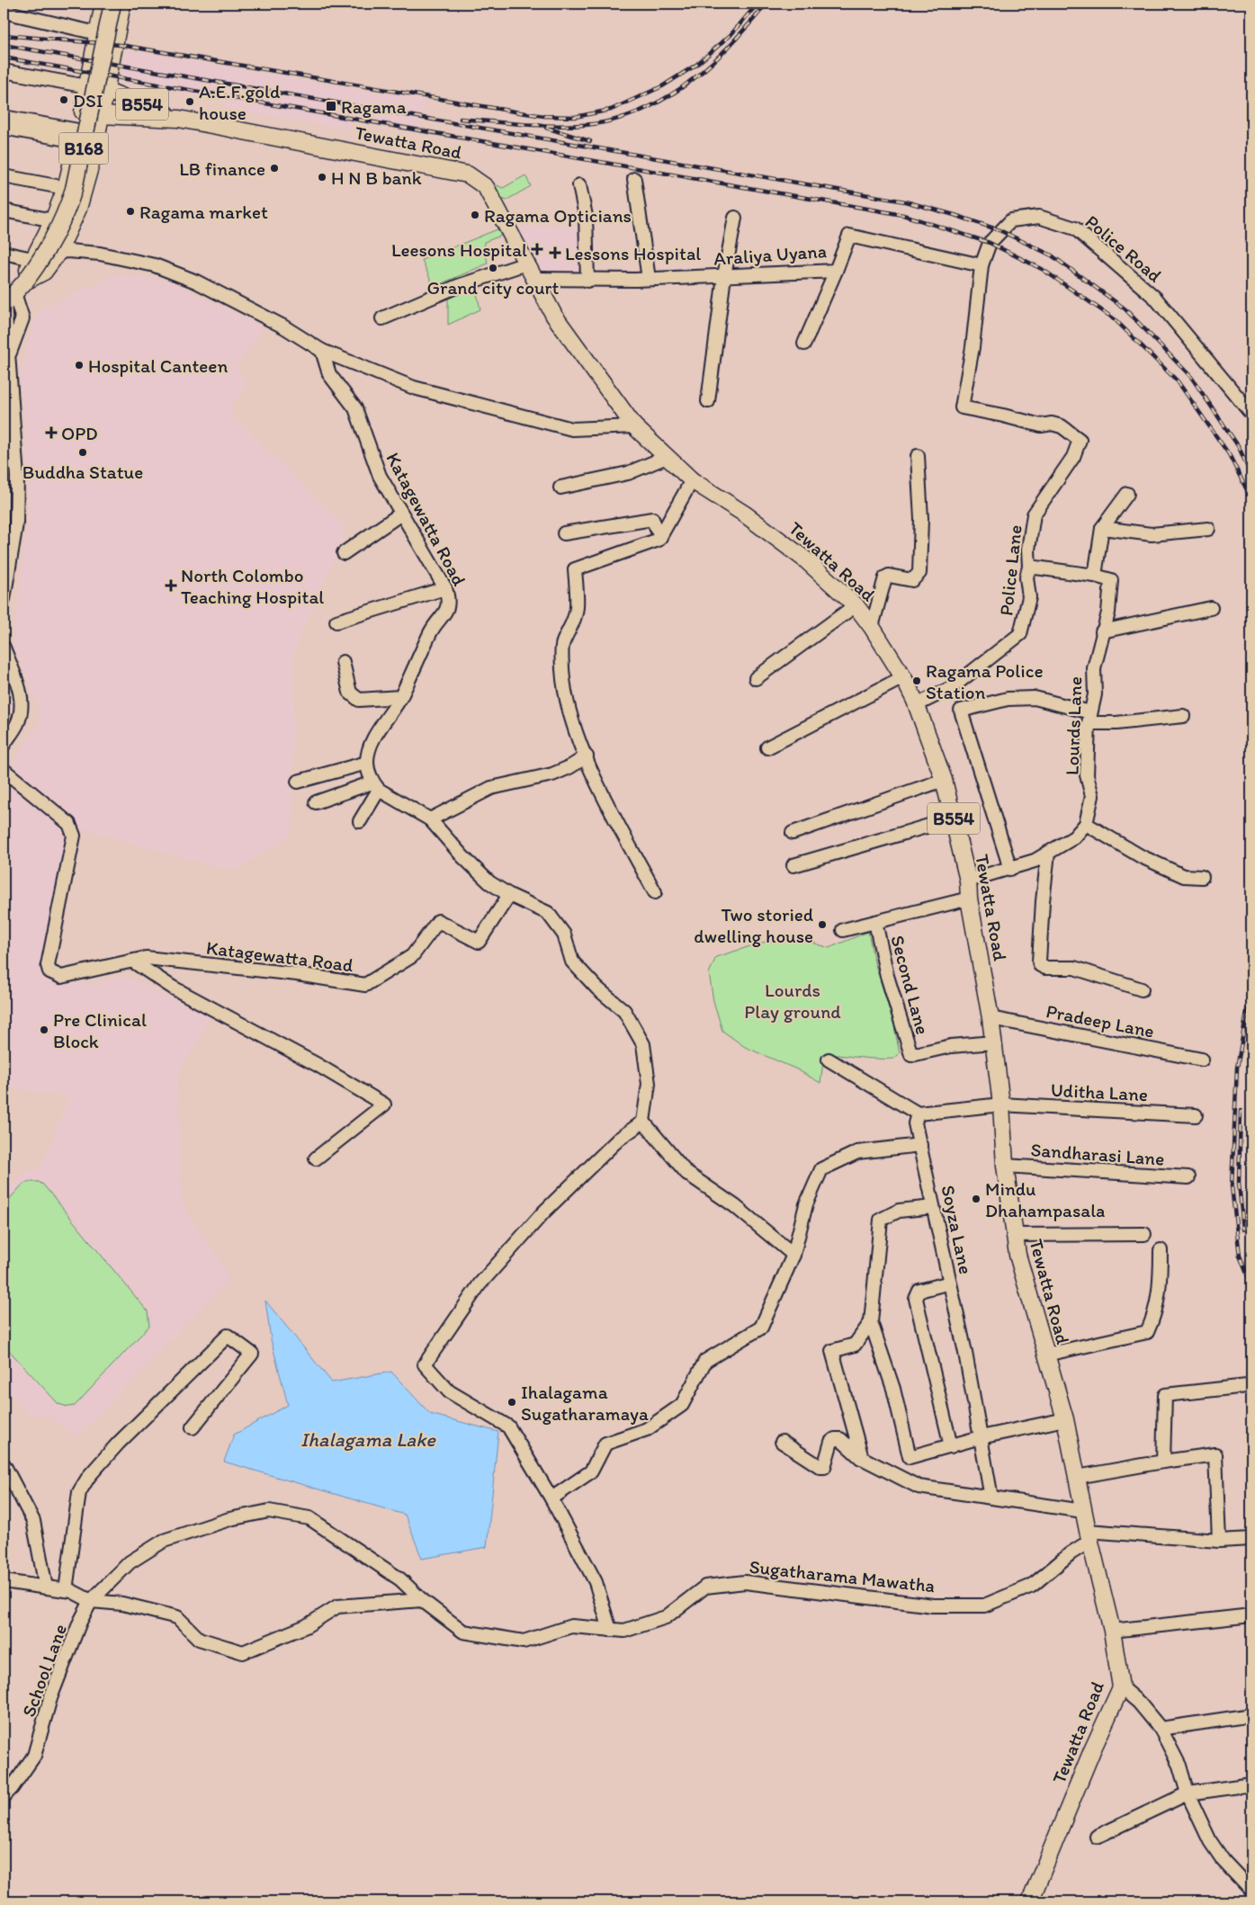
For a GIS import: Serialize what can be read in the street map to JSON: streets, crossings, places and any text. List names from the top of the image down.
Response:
{
  "streets": {
    "main road": ["B554", "Tewatta Road", "B168"],
    "street": [
      "Police Road",
      "Araliya Uyana",
      "Katagewatta Road",
      "Police Lane",
      "Lourds Lane",
      "Second Lane",
      "Pradeep Lane",
      "Uditha Lane",
      "Sandharasi Lane",
      "Soyza Lane",
      "Sugatharama Mawatha",
      "School Lane"
    ]
  },
  "crossings": [
    ["Tewatta Road", "B168"],
    ["Tewatta Road", "Araliya Uyana"],
    ["Tewatta Road", "Police Lane"],
    ["Tewatta Road", "Second Lane"],
    ["Tewatta Road", "Pradeep Lane"],
    ["Tewatta Road", "Uditha Lane"],
    ["Tewatta Road", "Sandharasi Lane"],
    ["Tewatta Road", "Sugatharama Mawatha"],
    ["Police Road", "Araliya Uyana"],
    ["Police Road", "Police Lane"],
    ["Police Lane", "Lourds Lane"],
    ["Sugatharama Mawatha", "School Lane"]
  ],
  "water": ["Ihalagama Lake"],
  "parks": ["Lourds Play ground"],
  "places": {
    "other": [
      "DSI",
      "A.E.F.gold house",
      "LB finance",
      "H N B bank",
      "Ragama market",
      "Ragama Opticians",
      "Grand city court",
      "Hospital Canteen",
      "Buddha Statue",
      "Ragama Police Station",
      "Two storied dwelling house",
      "Pre Clinical Block",
      "Mindu Dhahampasala",
      "Ihalagama Sugatharamaya"
    ],
    "transit": ["Ragama"],
    "health": [
      "Leesons Hospital",
      "Lessons Hospital",
      "OPD",
      "North Colombo Teaching Hospital"
    ]
  }
}
